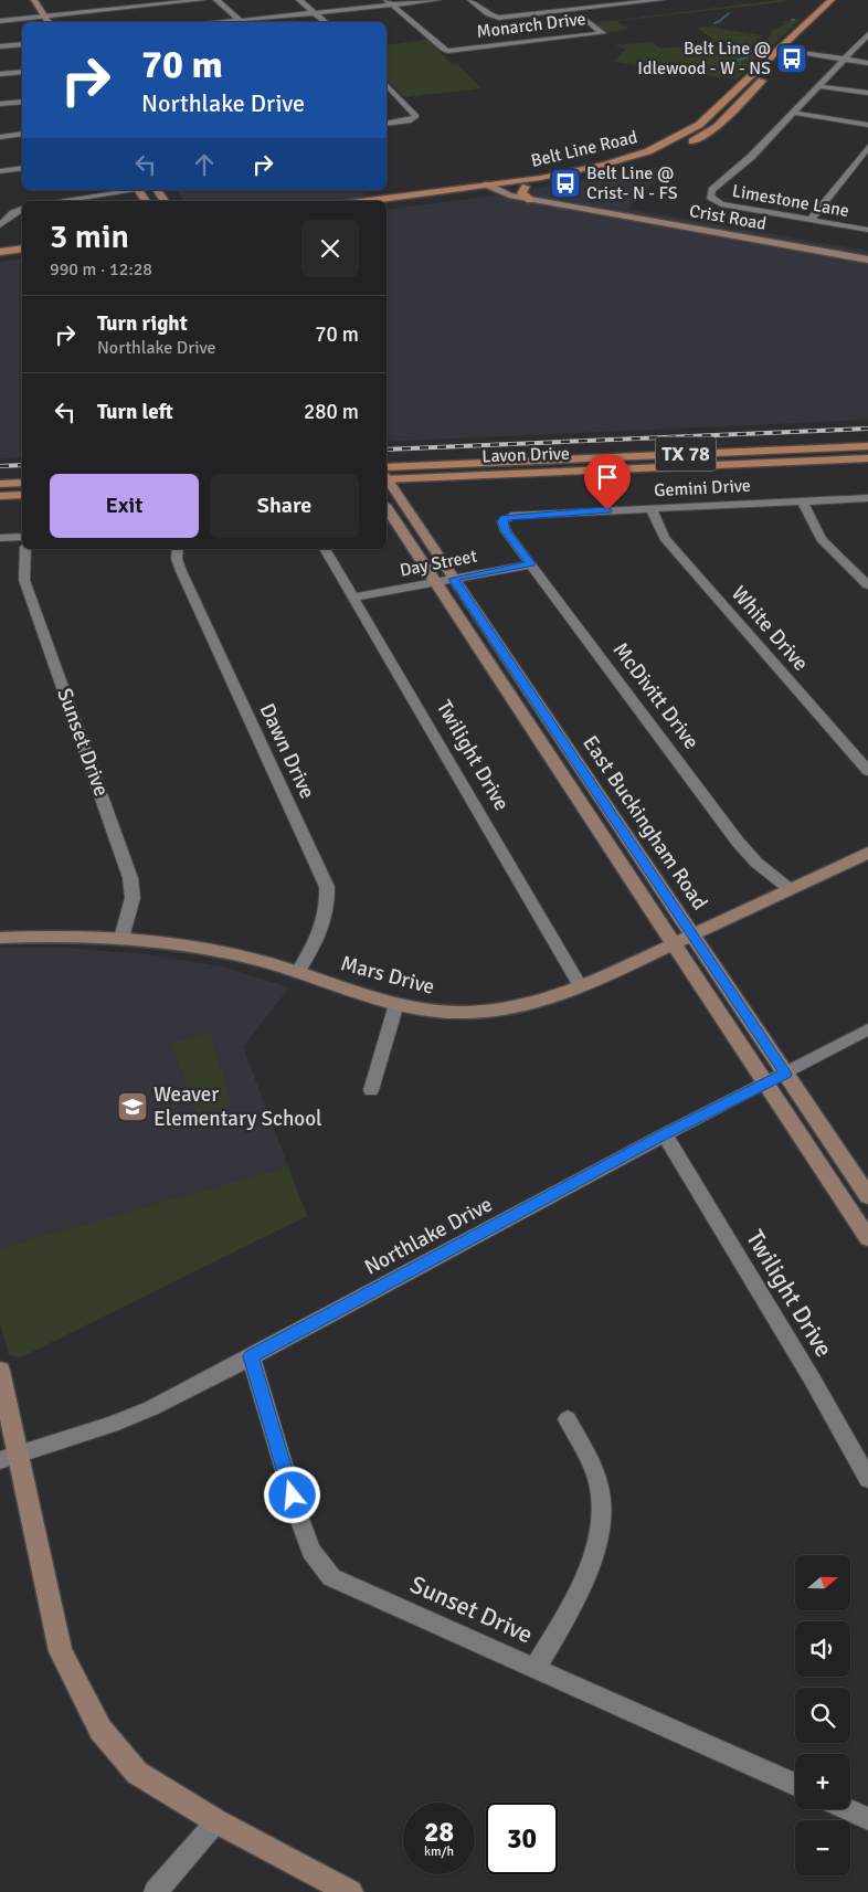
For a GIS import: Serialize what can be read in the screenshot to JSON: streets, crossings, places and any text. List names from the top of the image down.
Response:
{
  "streets": {
    "main road": [
      "Belt Line Road",
      "Crist Road",
      "TX 78",
      "Lavon Drive",
      "East Buckingham Road",
      "Mars Drive"
    ],
    "street": [
      "Monarch Drive",
      "Limestone Lane",
      "Gemini Drive",
      "Day Street",
      "White Drive",
      "McDivitt Drive",
      "Sunset Drive",
      "Dawn Drive",
      "Twilight Drive",
      "Northlake Drive"
    ]
  },
  "crossings": [
    ["Belt Line Road", "Crist Road"],
    ["Gemini Drive", "White Drive"],
    ["Gemini Drive", "McDivitt Drive"],
    ["Day Street", "McDivitt Drive"],
    ["Day Street", "Twilight Drive"],
    ["Day Street", "East Buckingham Road"],
    ["McDivitt Drive", "Mars Drive"],
    ["Sunset Drive", "Mars Drive"],
    ["Sunset Drive", "Northlake Drive"],
    ["Dawn Drive", "Mars Drive"],
    ["Twilight Drive", "Mars Drive"],
    ["Twilight Drive", "Northlake Drive"],
    ["East Buckingham Road", "Mars Drive"],
    ["East Buckingham Road", "Northlake Drive"]
  ],
  "places": {
    "bus stop": ["Belt Line @ Idlewood - W - NS", "Belt Line @ Crist- N - FS"],
    "school or university": ["Weaver Elementary School"]
  },
  "north": "right",
  "page": {
    "turn": ["70 m", "Northlake Drive"],
    "heading": ["3 min", "990 m · 12:28"],
    "list": [
      {
        "name": "Turn right",
        "note": "Northlake Drive",
        "value": "70 m"
      },
      {
        "name": "Turn left",
        "value": "280 m"
      }
    ],
    "buttons": ["Exit", "Share"],
    "map_buttons": ["+", "−"],
    "speed": "28 km/h",
    "limit": "30"
  }
}
